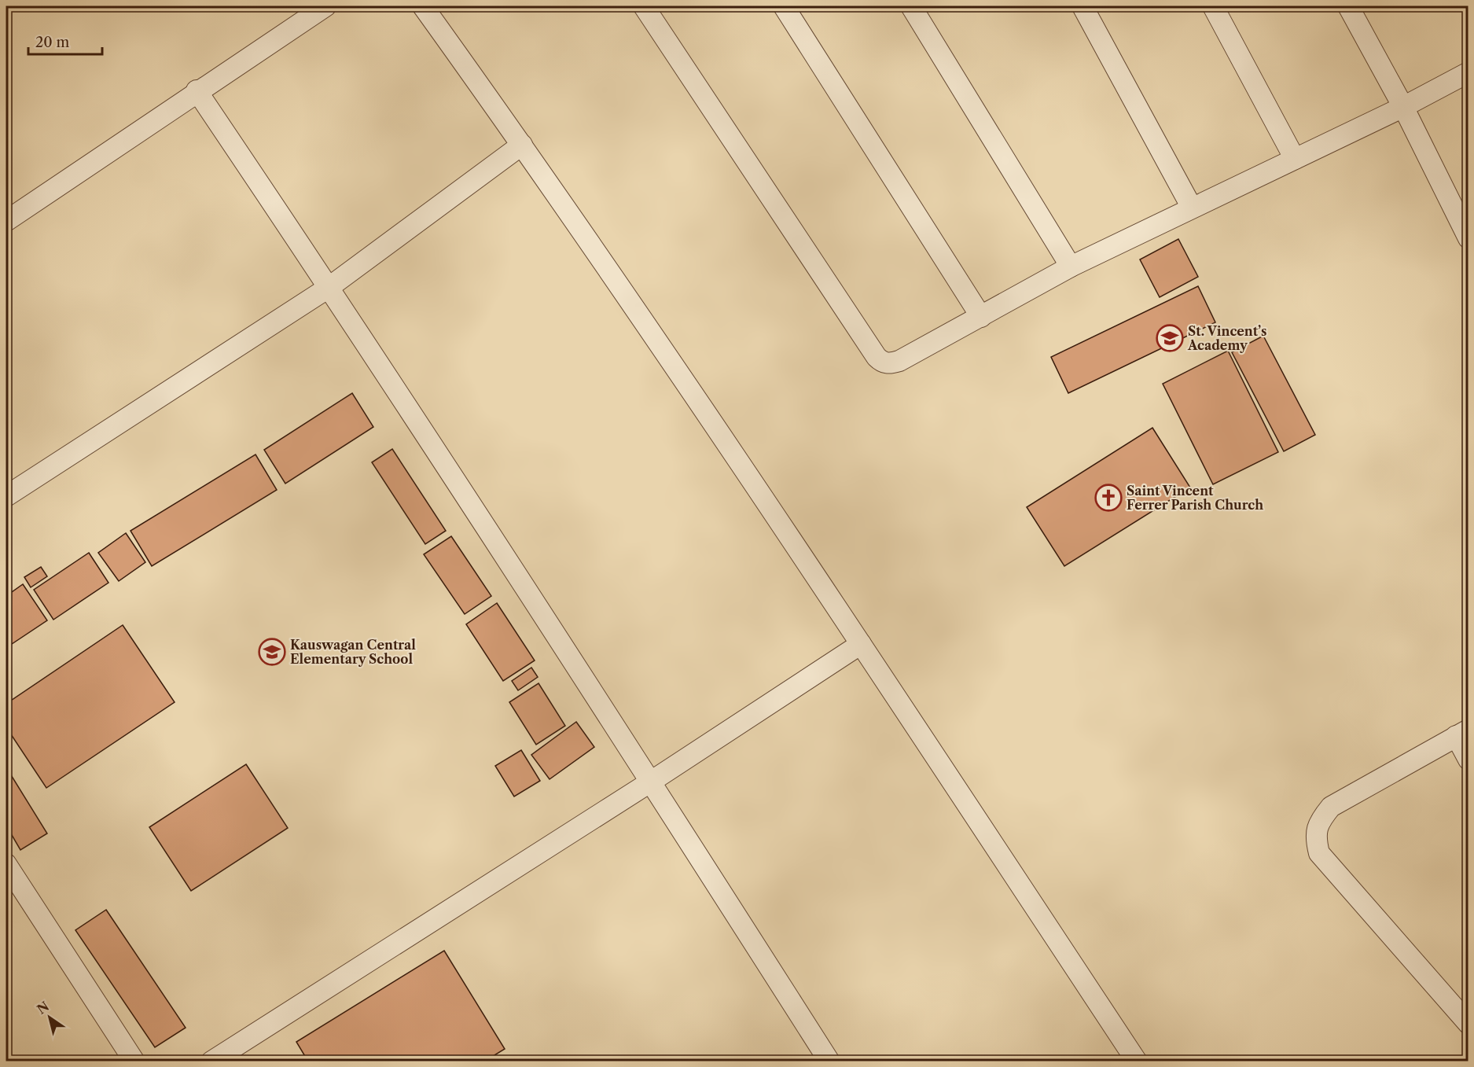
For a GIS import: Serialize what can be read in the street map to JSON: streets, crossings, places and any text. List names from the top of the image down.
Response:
{
  "places": {
    "school or university": ["St. Vincent’s Academy", "Kauswagan Central Elementary School"],
    "church": ["Saint Vincent Ferrer Parish Church"]
  },
  "scale_bar": "20 m",
  "north": "top left"
}
